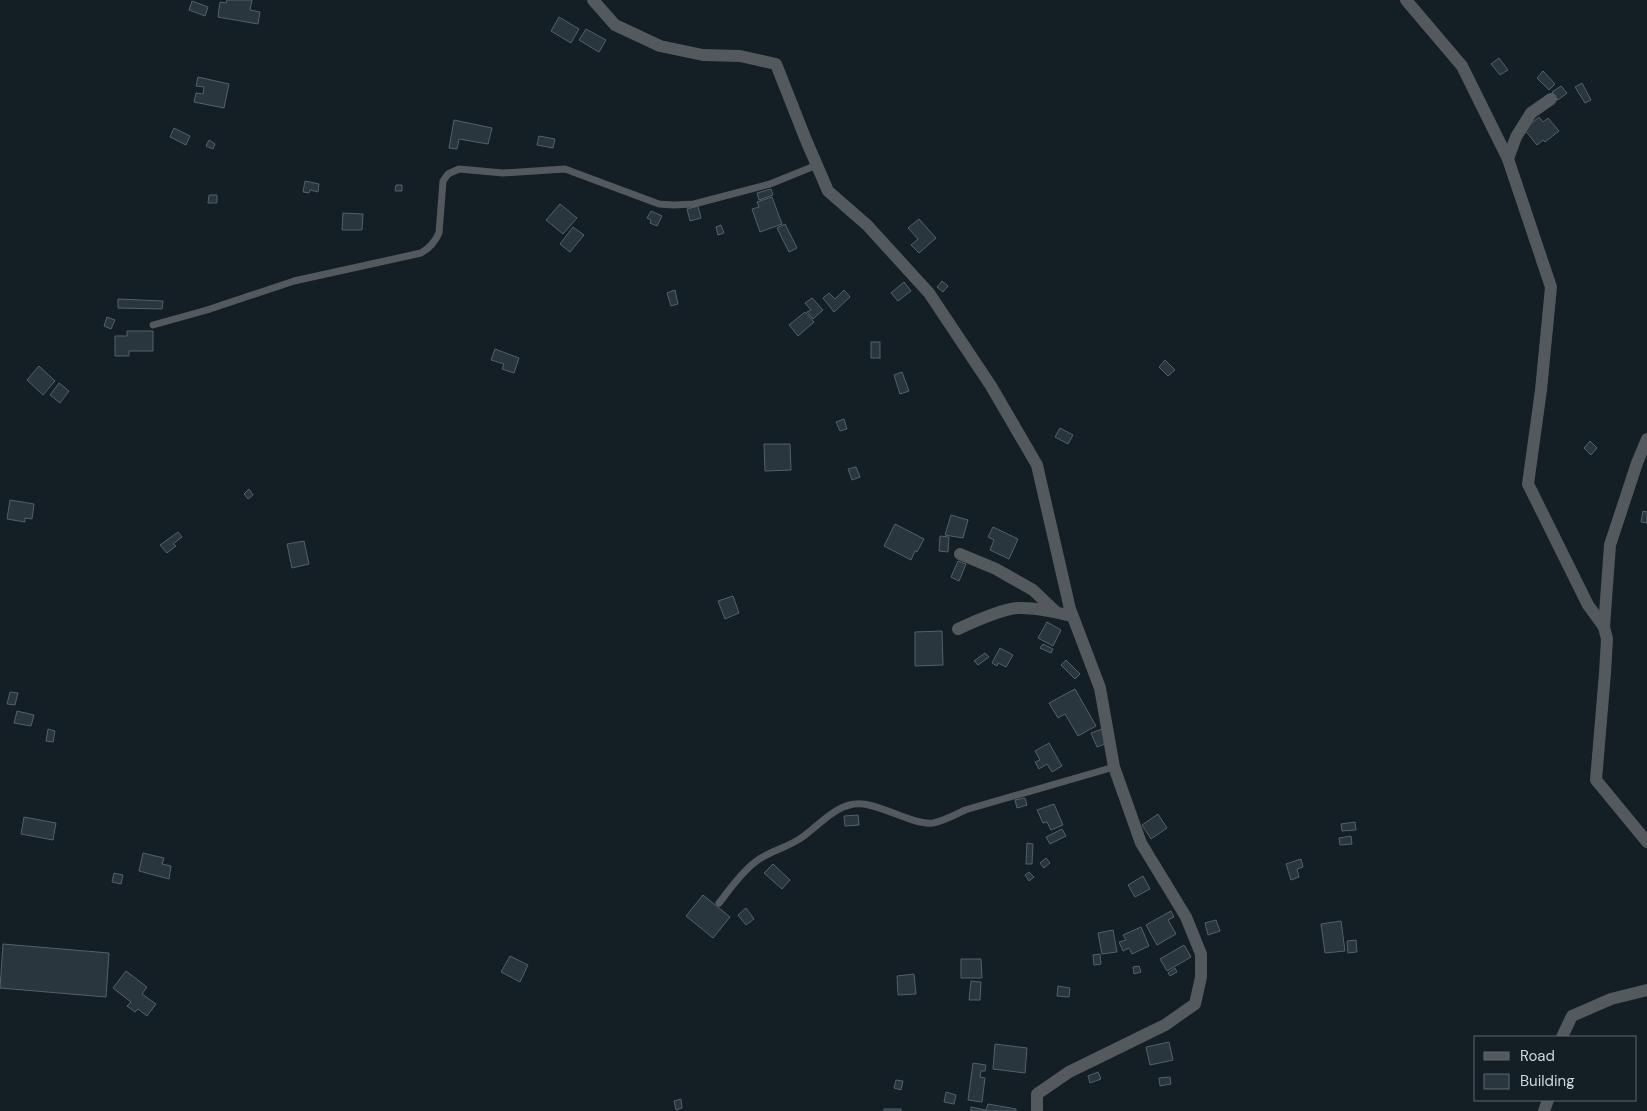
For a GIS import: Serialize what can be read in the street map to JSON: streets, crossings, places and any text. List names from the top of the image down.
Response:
{
  "legend": ["Road", "Building"]
}
